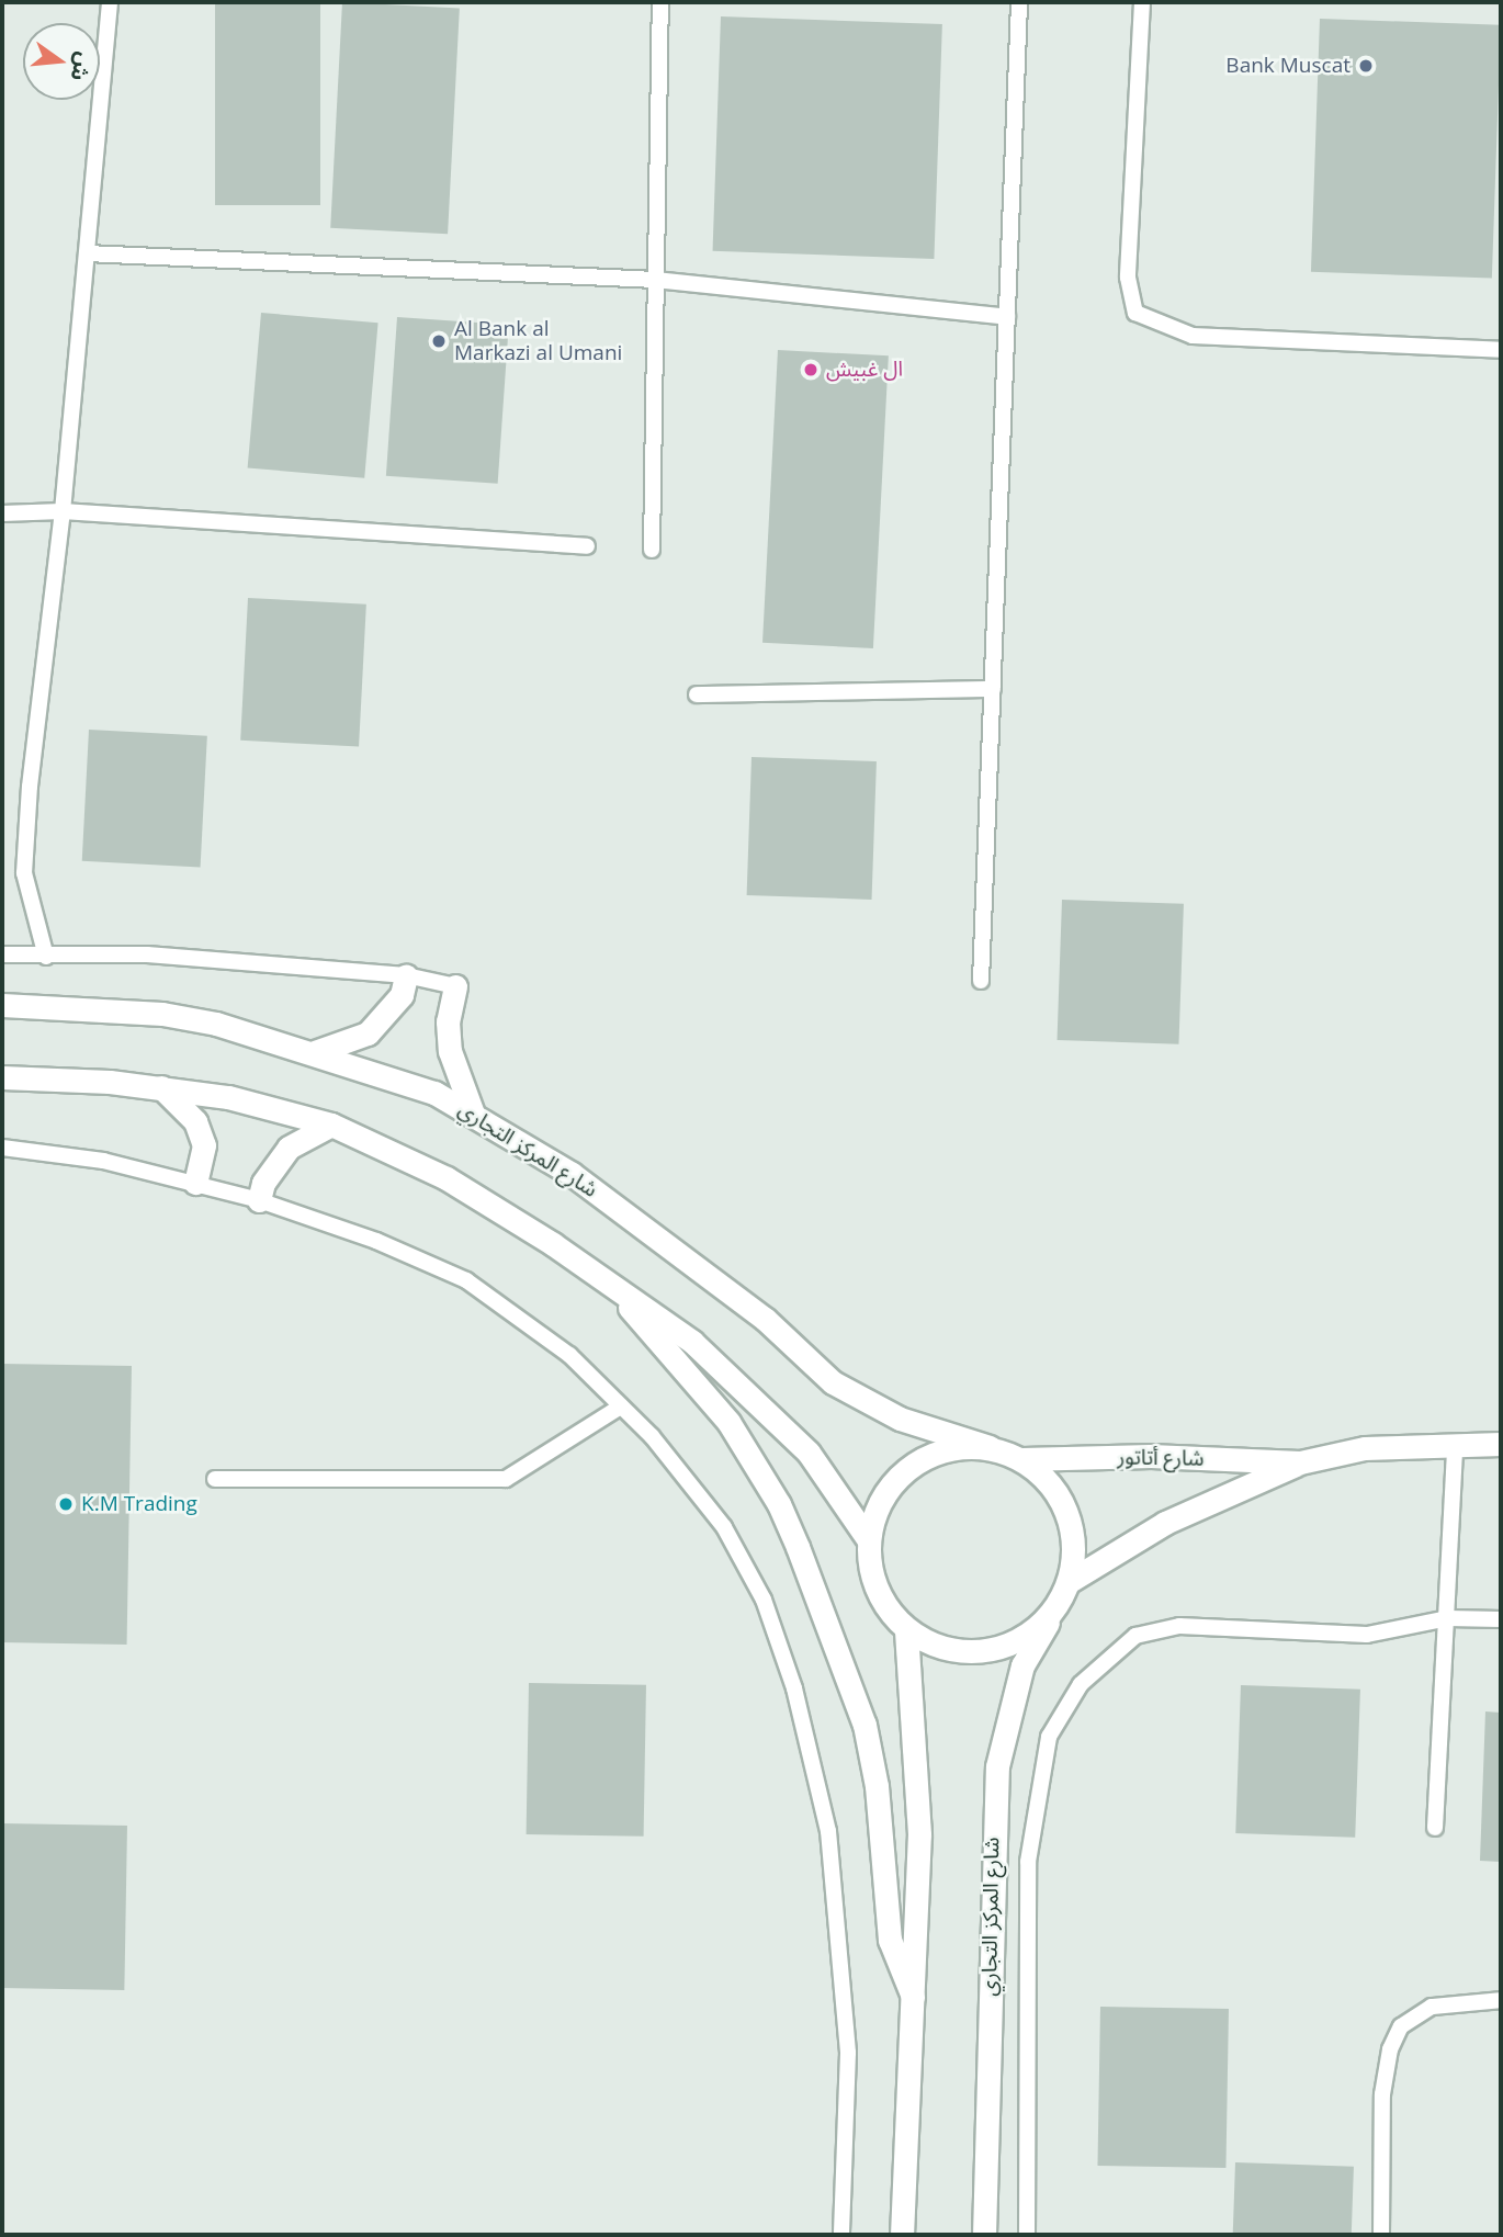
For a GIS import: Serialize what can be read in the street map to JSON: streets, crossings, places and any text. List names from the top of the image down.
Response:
{
  "streets": {
    "street": ["شارع المركز التجاري", "شارع أتاتور"]
  },
  "crossings": [
    ["شارع المركز التجاري", "شارع أتاتور"]
  ],
  "places": [
    "Bank Muscat",
    "Al Bank al Markazi al Umani",
    "ال غبيش",
    "K.M Trading"
  ],
  "north": "right"
}
